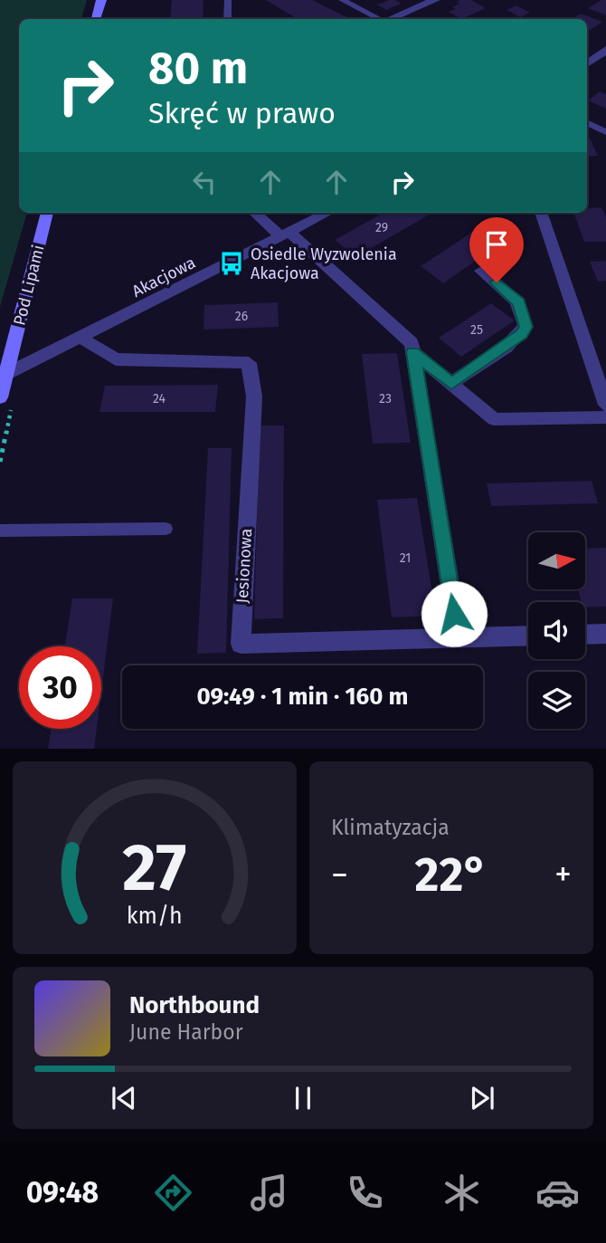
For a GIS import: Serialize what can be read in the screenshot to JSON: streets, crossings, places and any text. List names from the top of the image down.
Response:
{
  "streets": {
    "street": ["Akacjowa", "Pod Lipami", "Jesionowa"]
  },
  "crossings": [
    ["Akacjowa", "Pod Lipami"],
    ["Akacjowa", "Jesionowa"]
  ],
  "places": {
    "bus stop": ["Osiedle Wyzwolenia Akacjowa"]
  },
  "house_numbers": [
    "29",
    "26",
    "25",
    "24",
    "23",
    "21"
  ],
  "north": "right",
  "page": {
    "turn": ["80 m", "Skręć w prawo"],
    "limit": "30",
    "trip": "09:49 · 1 min · 160 m",
    "tile": "Klimatyzacja",
    "heat": ["−", "22°", "+"],
    "song": ["Northbound", "June Harbor"],
    "tabs": "09:48",
    "gauge": ["27", "km/h"]
  }
}
